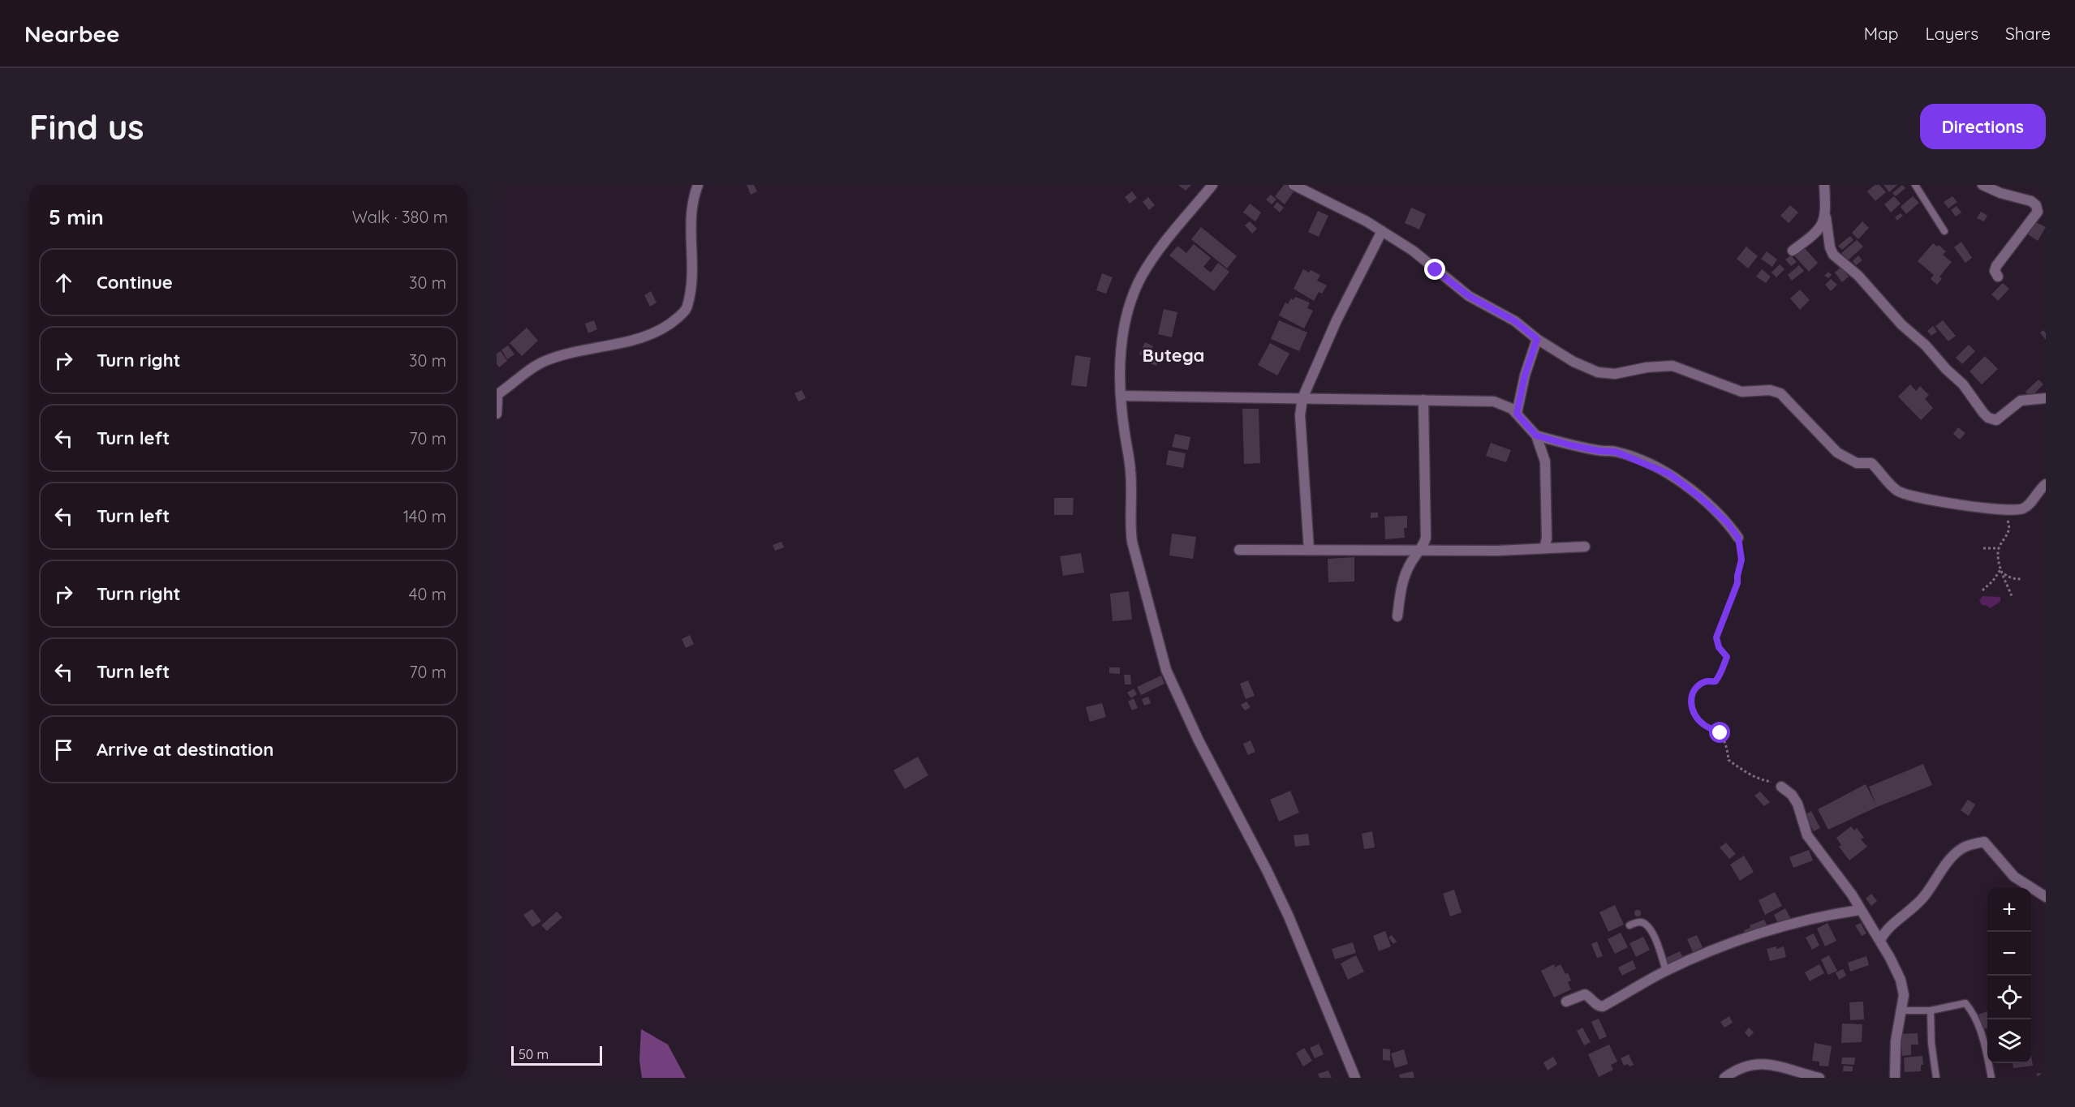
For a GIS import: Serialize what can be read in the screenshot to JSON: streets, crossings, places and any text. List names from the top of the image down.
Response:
{
  "districts": ["Butega"],
  "scale_bar": "50 m",
  "page": {
    "header": "Nearbee",
    "nav": ["Map", "Layers", "Share"],
    "buttons": "Directions",
    "title": "Find us",
    "heading": ["5 min", "Walk · 380 m"],
    "list": [
      ["Continue", "30 m"],
      ["Turn right", "30 m"],
      ["Turn left", "70 m"],
      ["Turn left", "140 m"],
      ["Turn right", "40 m"],
      ["Turn left", "70 m"],
      "Arrive at destination"
    ],
    "map_buttons": ["+", "−"],
    "scale": "50 m"
  }
}
